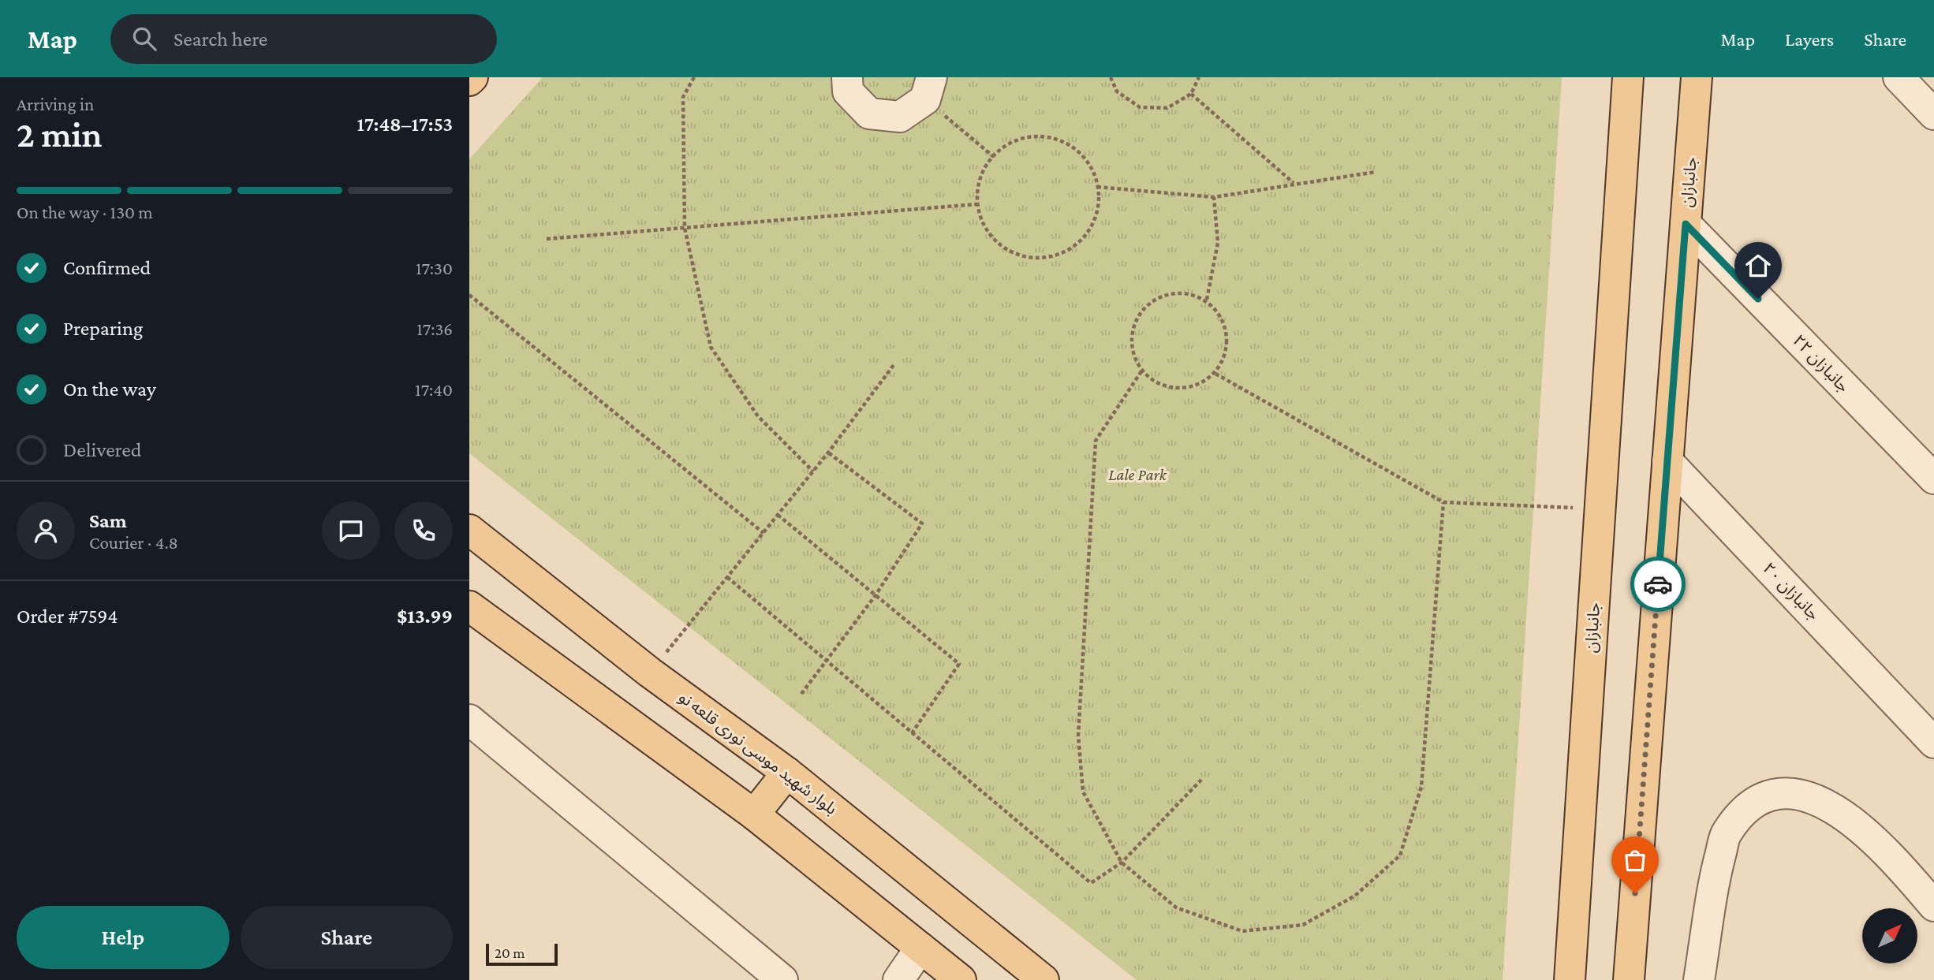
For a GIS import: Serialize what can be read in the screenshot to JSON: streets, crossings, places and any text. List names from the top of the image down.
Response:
{
  "streets": {
    "main road": ["جانبازان", "بلوار شهید موسی نوری قلعه نو"],
    "street": ["جانبازان ۲۲", "جانبازان ۲۰"]
  },
  "crossings": [
    ["جانبازان", "جانبازان ۲۲"],
    ["جانبازان", "جانبازان ۲۰"]
  ],
  "parks": ["Lale Park"],
  "scale_bar": "20 m",
  "north": "top right",
  "page": {
    "header": "Map",
    "search": "Search here",
    "nav": ["Map", "Layers", "Share"],
    "heading": ["2 min", "Arriving in", "17:48–17:53"],
    "panel": [
      "Sam",
      "Courier · 4.8",
      "Order #7594",
      "$13.99"
    ],
    "bar": "On the way · 130 m",
    "list": [
      ["Confirmed", "17:30"],
      ["Preparing", "17:36"],
      ["On the way", "17:40"],
      "Delivered"
    ],
    "buttons": ["Help", "Share"],
    "scale": "20 m"
  }
}
